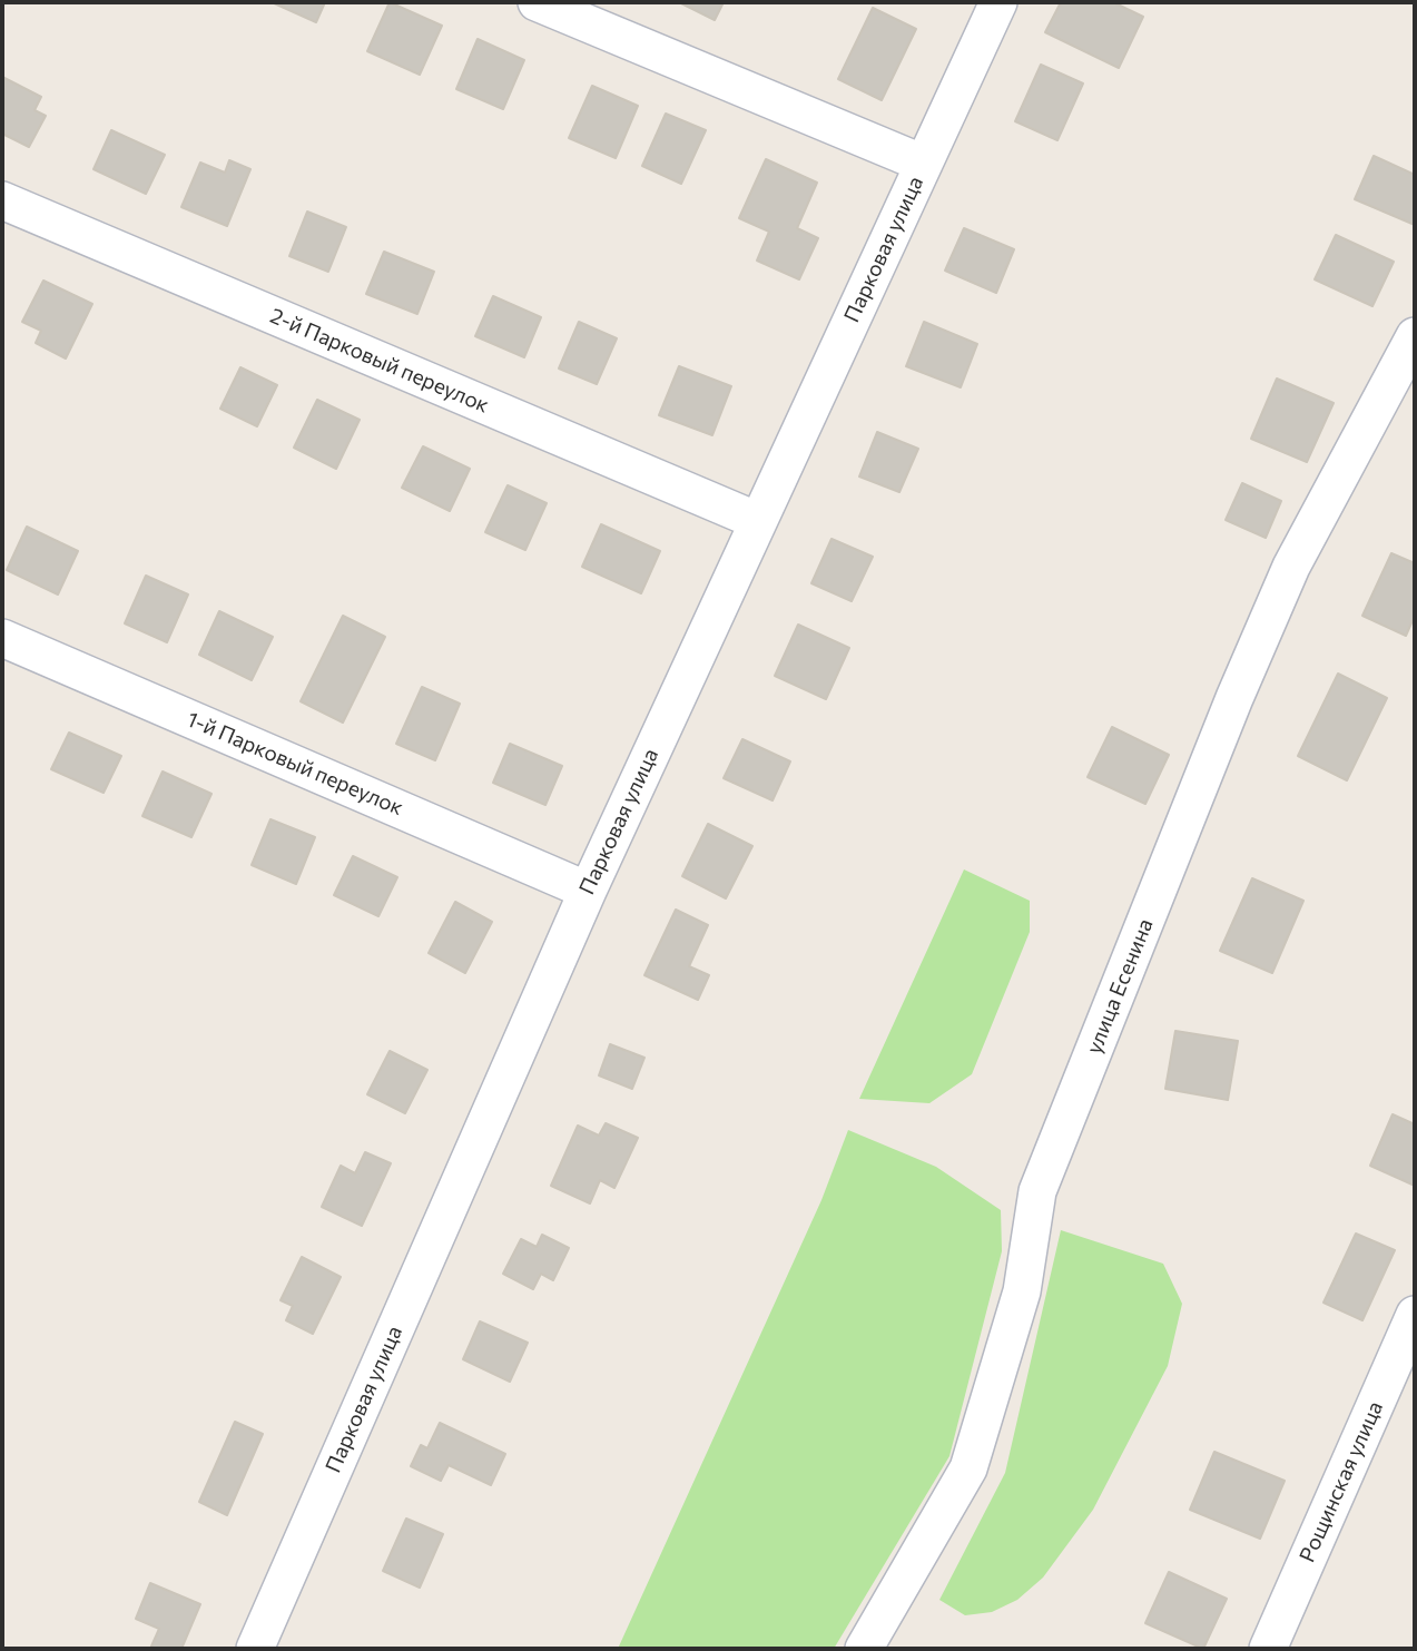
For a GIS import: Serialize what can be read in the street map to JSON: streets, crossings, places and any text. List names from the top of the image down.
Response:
{
  "streets": {
    "street": [
      "Парковая улица",
      "2-й Парковый переулок",
      "1-й Парковый переулок",
      "улица Есенина",
      "Рощинская улица"
    ]
  },
  "crossings": [
    ["Парковая улица", "2-й Парковый переулок"],
    ["Парковая улица", "1-й Парковый переулок"]
  ]
}
